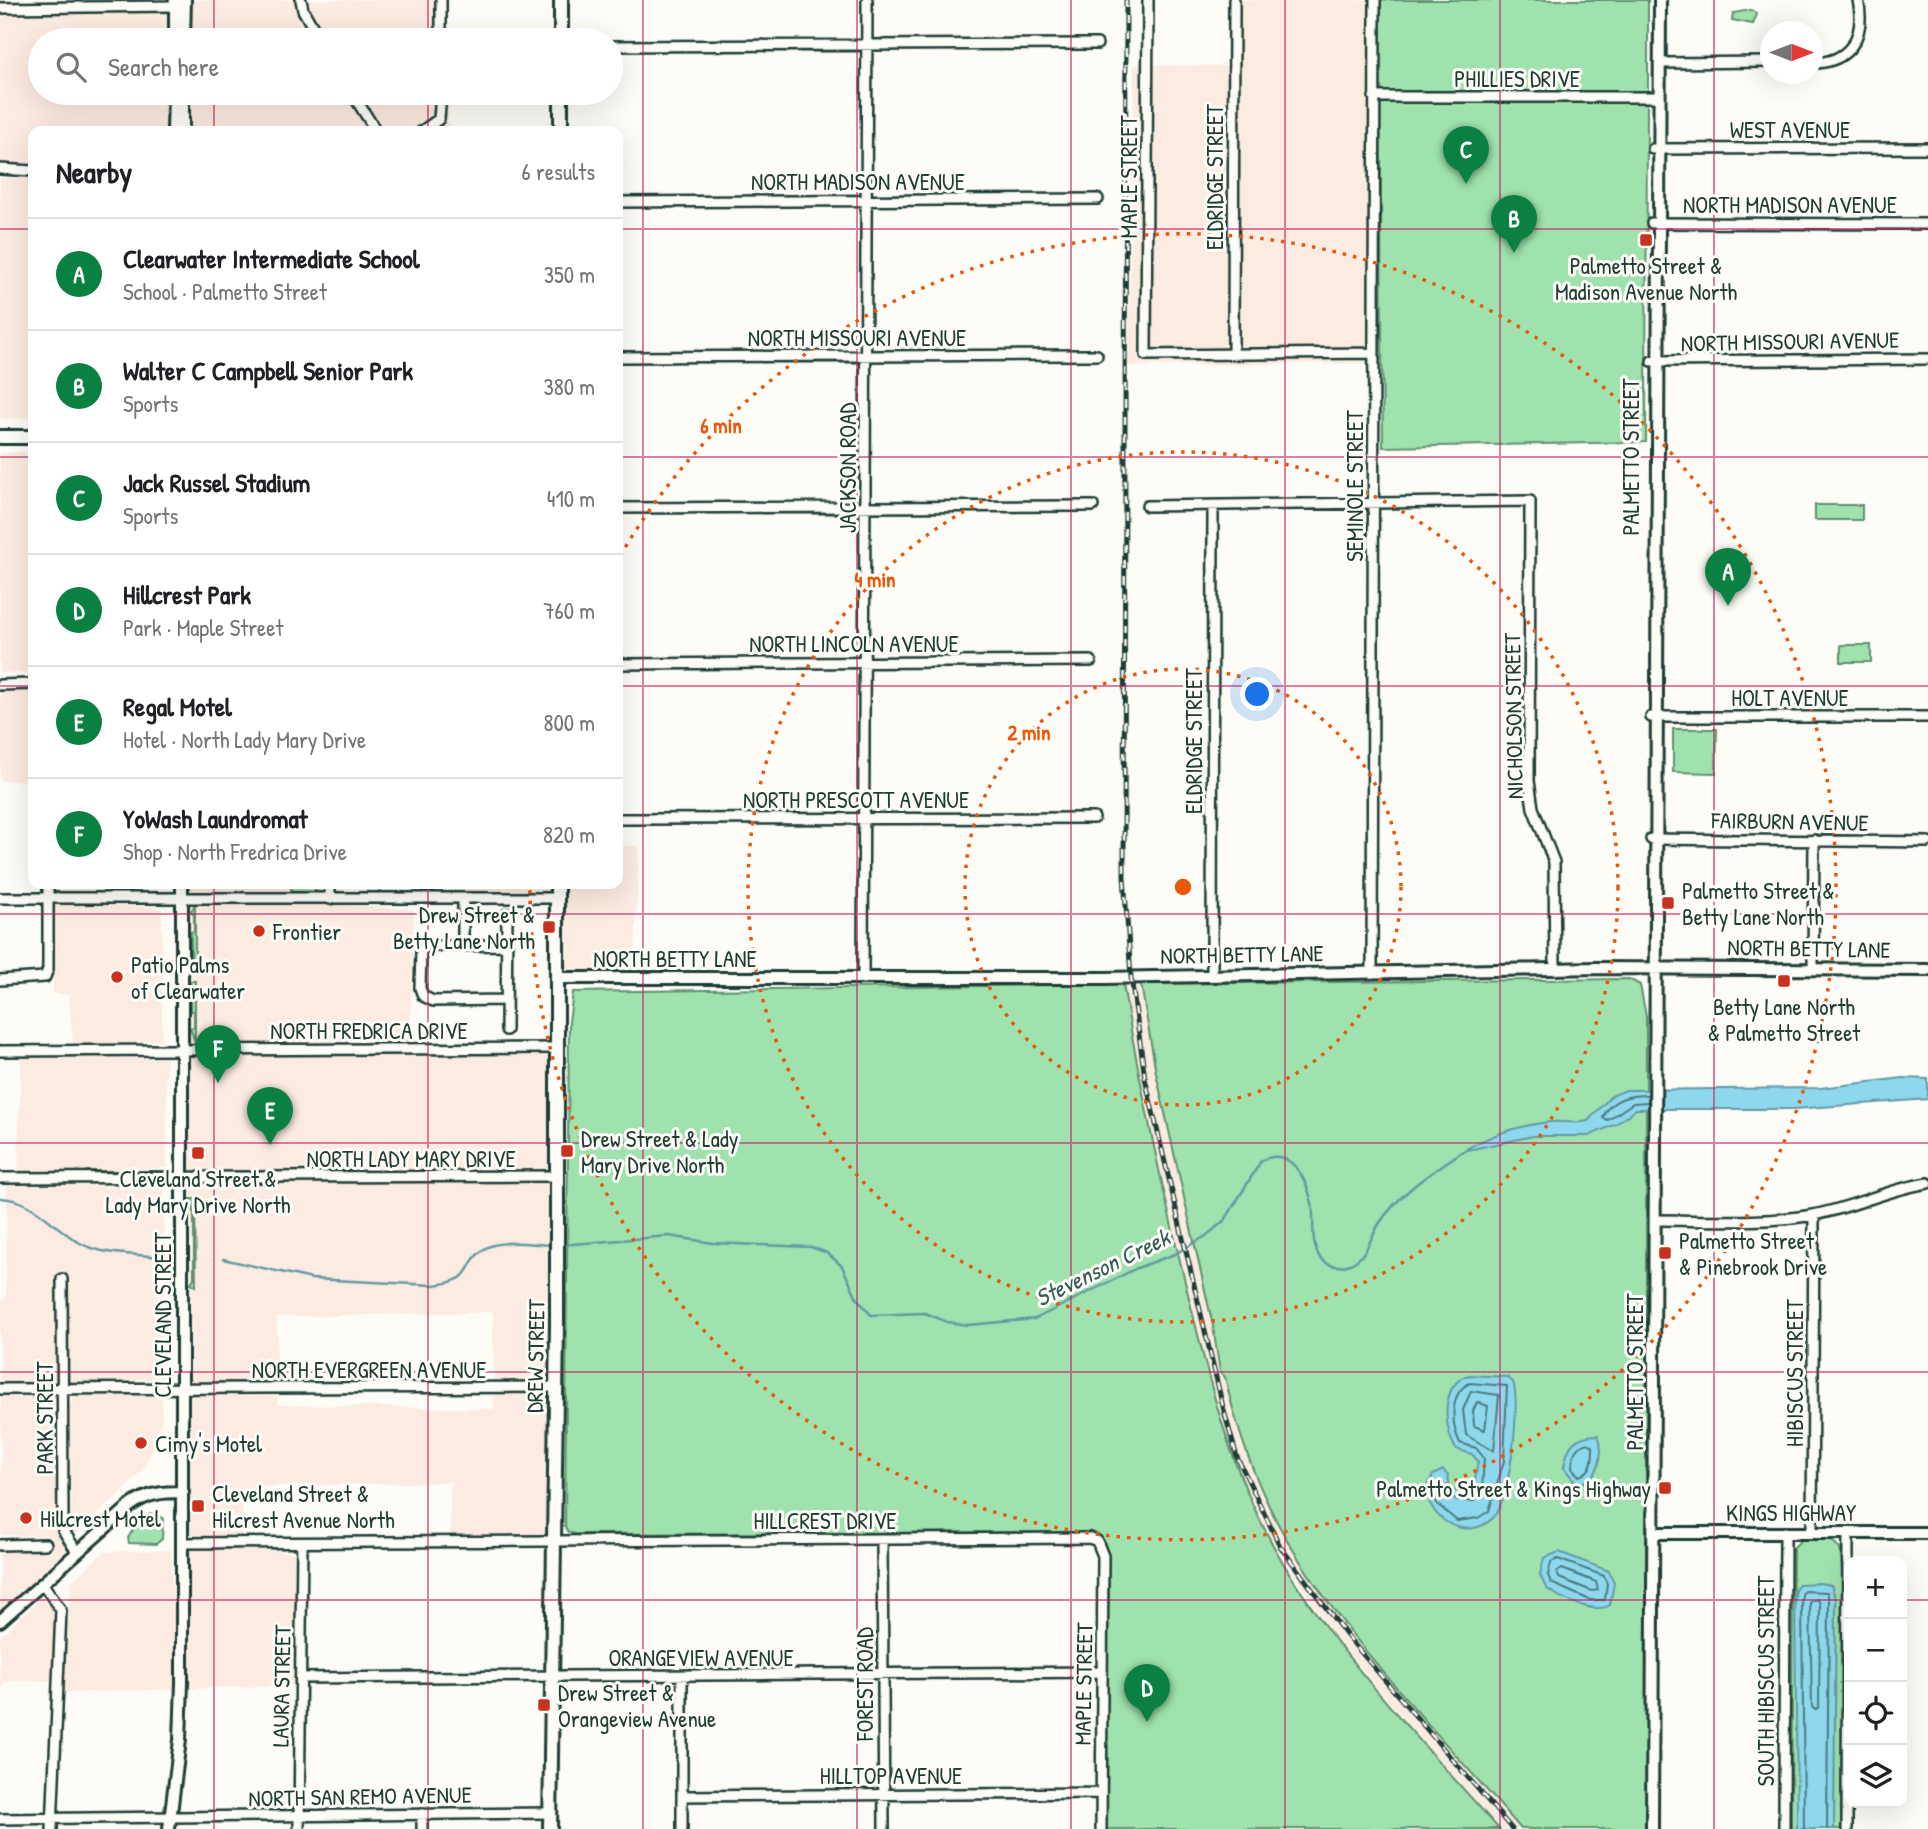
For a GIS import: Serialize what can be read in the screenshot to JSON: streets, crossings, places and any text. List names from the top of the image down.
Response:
{
  "streets": {
    "main road": ["DREW STREET"],
    "street": [
      "PHILLIES DRIVE",
      "WEST AVENUE",
      "MAPLE STREET",
      "ELDRIDGE STREET",
      "NORTH MADISON AVENUE",
      "NORTH MISSOURI AVENUE",
      "PALMETTO STREET",
      "JACKSON ROAD",
      "SEMINOLE STREET",
      "NORTH LINCOLN AVENUE",
      "HOLT AVENUE",
      "NICHOLSON STREET",
      "NORTH PRESCOTT AVENUE",
      "FAIRBURN AVENUE",
      "NORTH BETTY LANE",
      "NORTH FREDRICA DRIVE",
      "NORTH LADY MARY DRIVE",
      "CLEVELAND STREET",
      "NORTH EVERGREEN AVENUE",
      "HIBISCUS STREET",
      "PARK STREET",
      "KINGS HIGHWAY",
      "HILLCREST DRIVE",
      "ORANGEVIEW AVENUE",
      "SOUTH HIBISCUS STREET",
      "FOREST ROAD",
      "LAURA STREET",
      "HILLTOP AVENUE",
      "NORTH SAN REMO AVENUE"
    ]
  },
  "crossings": [
    ["PHILLIES DRIVE", "PALMETTO STREET"],
    ["PHILLIES DRIVE", "SEMINOLE STREET"],
    ["WEST AVENUE", "PALMETTO STREET"],
    ["MAPLE STREET", "ELDRIDGE STREET"],
    ["MAPLE STREET", "HILLCREST DRIVE"],
    ["MAPLE STREET", "ORANGEVIEW AVENUE"],
    ["MAPLE STREET", "HILLTOP AVENUE"],
    ["ELDRIDGE STREET", "NORTH BETTY LANE"],
    ["NORTH MADISON AVENUE", "PALMETTO STREET"],
    ["NORTH MADISON AVENUE", "JACKSON ROAD"],
    ["NORTH MISSOURI AVENUE", "PALMETTO STREET"],
    ["NORTH MISSOURI AVENUE", "JACKSON ROAD"],
    ["PALMETTO STREET", "HOLT AVENUE"],
    ["PALMETTO STREET", "FAIRBURN AVENUE"],
    ["PALMETTO STREET", "NORTH BETTY LANE"],
    ["PALMETTO STREET", "KINGS HIGHWAY"],
    ["JACKSON ROAD", "NORTH LINCOLN AVENUE"],
    ["JACKSON ROAD", "NORTH PRESCOTT AVENUE"],
    ["JACKSON ROAD", "NORTH BETTY LANE"],
    ["SEMINOLE STREET", "NICHOLSON STREET"],
    ["SEMINOLE STREET", "NORTH BETTY LANE"],
    ["NICHOLSON STREET", "NORTH BETTY LANE"],
    ["NORTH BETTY LANE", "DREW STREET"],
    ["NORTH FREDRICA DRIVE", "CLEVELAND STREET"],
    ["NORTH FREDRICA DRIVE", "DREW STREET"],
    ["NORTH LADY MARY DRIVE", "CLEVELAND STREET"],
    ["NORTH LADY MARY DRIVE", "DREW STREET"],
    ["CLEVELAND STREET", "NORTH EVERGREEN AVENUE"],
    ["CLEVELAND STREET", "HILLCREST DRIVE"],
    ["CLEVELAND STREET", "NORTH SAN REMO AVENUE"],
    ["DREW STREET", "NORTH EVERGREEN AVENUE"],
    ["DREW STREET", "HILLCREST DRIVE"],
    ["DREW STREET", "ORANGEVIEW AVENUE"],
    ["DREW STREET", "NORTH SAN REMO AVENUE"],
    ["NORTH EVERGREEN AVENUE", "PARK STREET"],
    ["HIBISCUS STREET", "KINGS HIGHWAY"],
    ["KINGS HIGHWAY", "SOUTH HIBISCUS STREET"],
    ["HILLCREST DRIVE", "FOREST ROAD"],
    ["HILLCREST DRIVE", "LAURA STREET"],
    ["ORANGEVIEW AVENUE", "FOREST ROAD"],
    ["ORANGEVIEW AVENUE", "LAURA STREET"],
    ["FOREST ROAD", "HILLTOP AVENUE"],
    ["LAURA STREET", "NORTH SAN REMO AVENUE"]
  ],
  "water": ["Stevenson Creek"],
  "places": {
    "transit": [
      "Palmetto Street & Madison Avenue North",
      "Palmetto Street & Betty Lane North",
      "Drew Street & Betty Lane North",
      "Betty Lane North & Palmetto Street",
      "Drew Street & Lady Mary Drive North",
      "Cleveland Street & Lady Mary Drive North",
      "Palmetto Street & Pinebrook Drive",
      "Palmetto Street & Kings Highway",
      "Cleveland Street & Hilcrest Avenue North",
      "Drew Street & Orangeview Avenue"
    ],
    "other": [
      "Frontier",
      "Patio Palms of Clearwater",
      "Cimy's Motel",
      "Hillcrest Motel"
    ]
  },
  "north": "right",
  "page": {
    "search": "Search here",
    "pins": [
      "C",
      "B",
      "A",
      "F",
      "E",
      "D"
    ],
    "heading": ["Nearby", "6 results"],
    "list": [
      {
        "mark": "A",
        "name": "Clearwater Intermediate School",
        "note": "School · Palmetto Street",
        "value": "350 m"
      },
      {
        "mark": "B",
        "name": "Walter C Campbell Senior Park",
        "note": "Sports",
        "value": "380 m"
      },
      {
        "mark": "C",
        "name": "Jack Russel Stadium",
        "note": "Sports",
        "value": "410 m"
      },
      {
        "mark": "D",
        "name": "Hillcrest Park",
        "note": "Park · Maple Street",
        "value": "760 m"
      },
      {
        "mark": "E",
        "name": "Regal Motel",
        "note": "Hotel · North Lady Mary Drive",
        "value": "800 m"
      },
      {
        "mark": "F",
        "name": "YoWash Laundromat",
        "note": "Shop · North Fredrica Drive",
        "value": "820 m"
      }
    ],
    "map_buttons": ["+", "−"]
  },
  "rings": ["6 min", "4 min", "2 min"]
}
